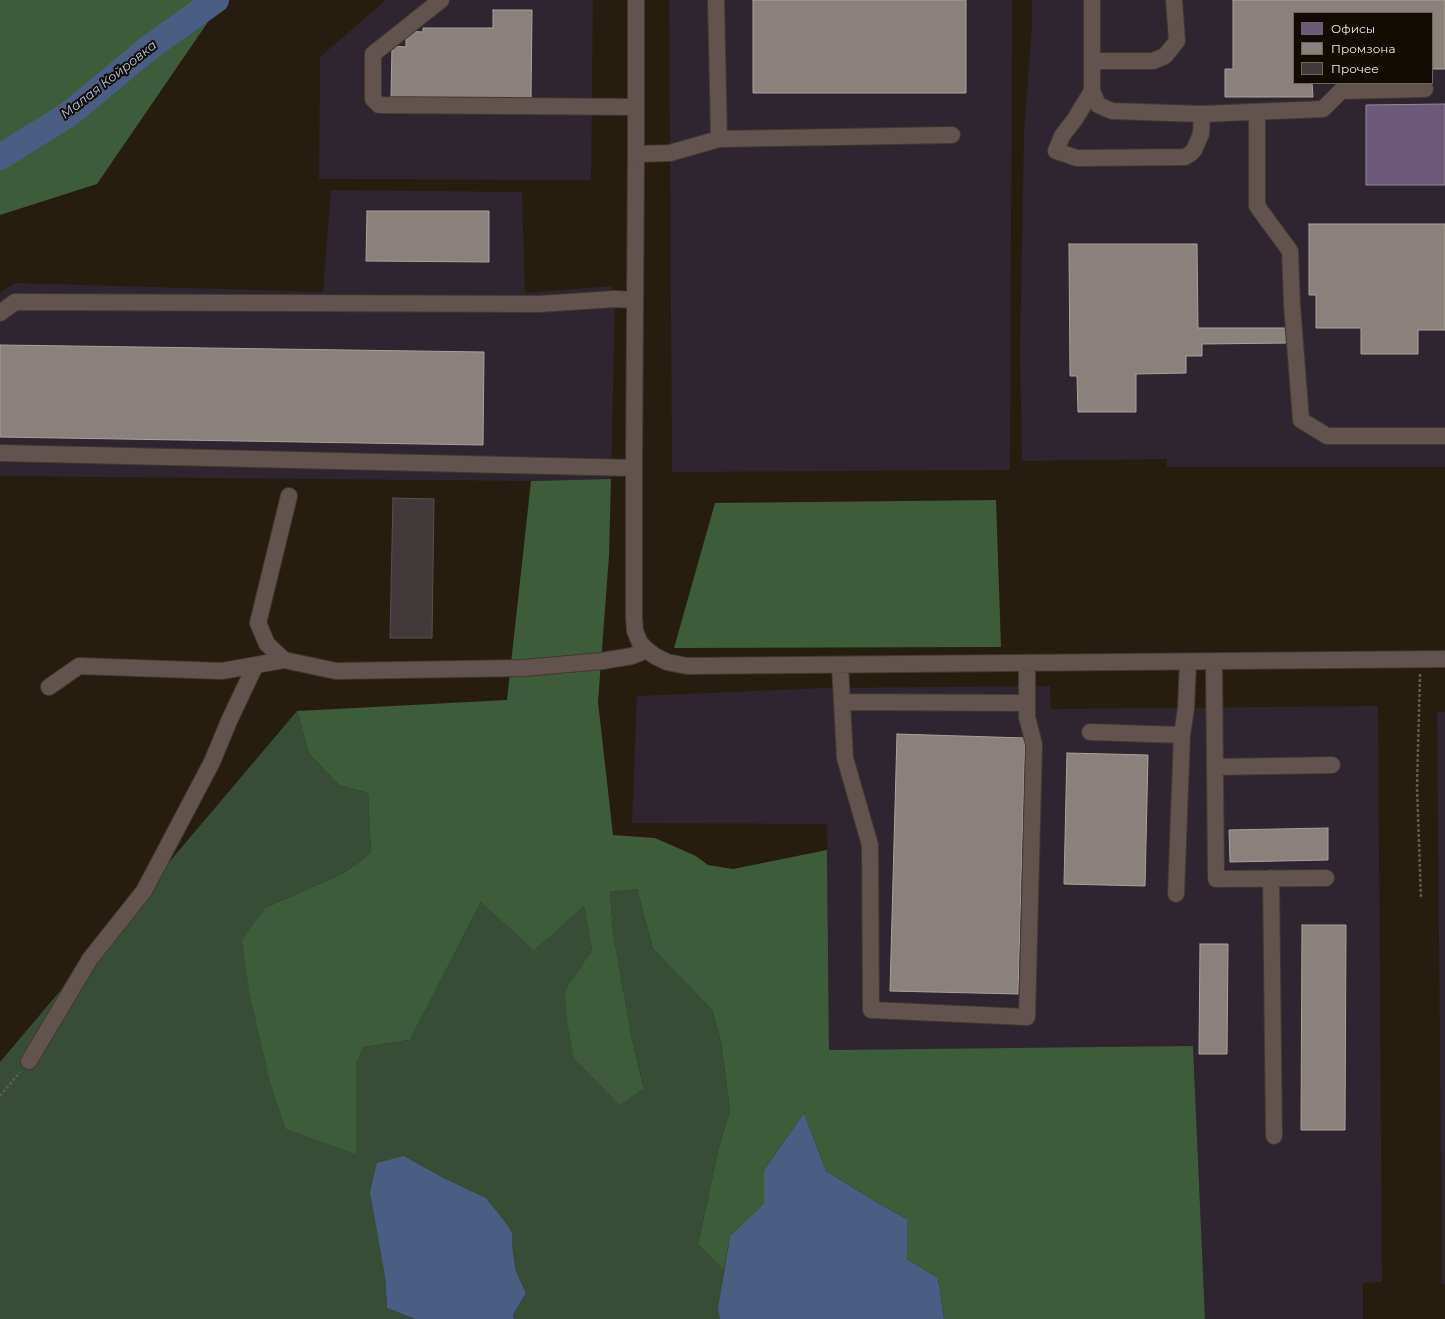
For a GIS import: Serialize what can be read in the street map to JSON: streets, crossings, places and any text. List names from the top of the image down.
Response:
{
  "water": ["Малая Койровка"],
  "legend": ["Офисы", "Промзона", "Прочее"]
}
